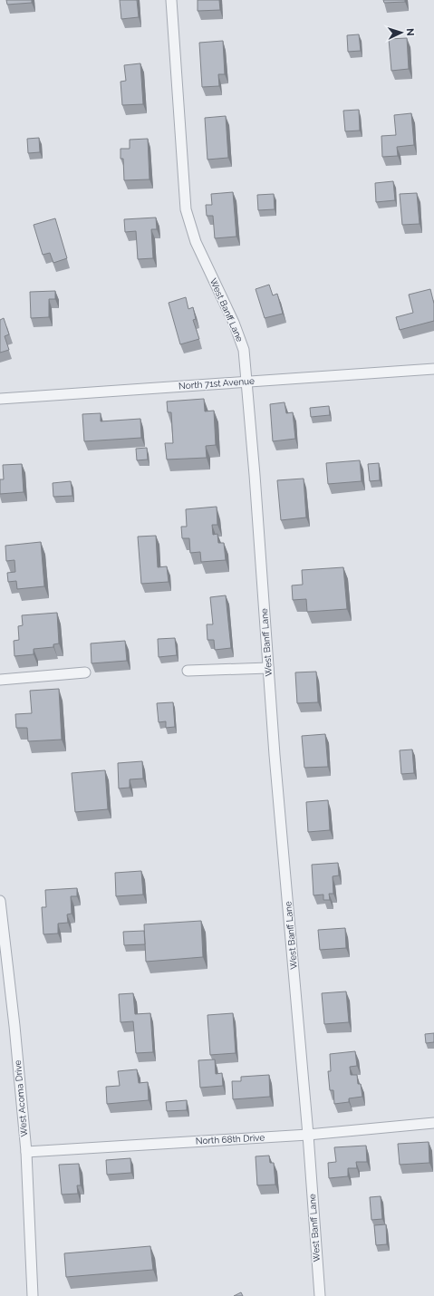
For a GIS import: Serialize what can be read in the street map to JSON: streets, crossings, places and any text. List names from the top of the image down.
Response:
{
  "streets": {
    "street": [
      "West Banff Lane",
      "North 71st Avenue",
      "West Acoma Drive",
      "North 68th Drive"
    ]
  },
  "crossings": [
    ["West Banff Lane", "North 71st Avenue"],
    ["West Banff Lane", "North 68th Drive"],
    ["West Acoma Drive", "North 68th Drive"]
  ],
  "north": "right"
}
